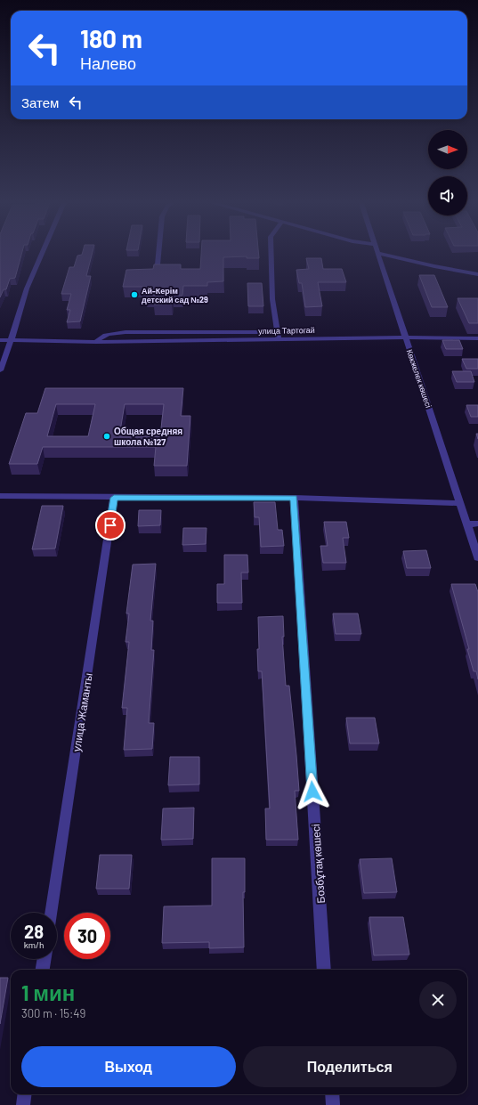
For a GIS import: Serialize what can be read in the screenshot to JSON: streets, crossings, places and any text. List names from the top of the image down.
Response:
{
  "streets": {
    "street": [
      "улица Тартогай",
      "Көкжелек көшесі",
      "улица Жаманты",
      "Бозбұтақ көшесі"
    ]
  },
  "crossings": [
    ["улица Тартогай", "Көкжелек көшесі"]
  ],
  "places": ["Ай-Керім детский сад №29", "Общая средняя школа №127"],
  "north": "right",
  "page": {
    "turn": ["180 m", "Налево"],
    "then": "Затем",
    "speed": "28 km/h",
    "limit": "30",
    "heading": ["1 мин", "300 m · 15:49"],
    "buttons": ["Выход", "Поделиться"]
  }
}
